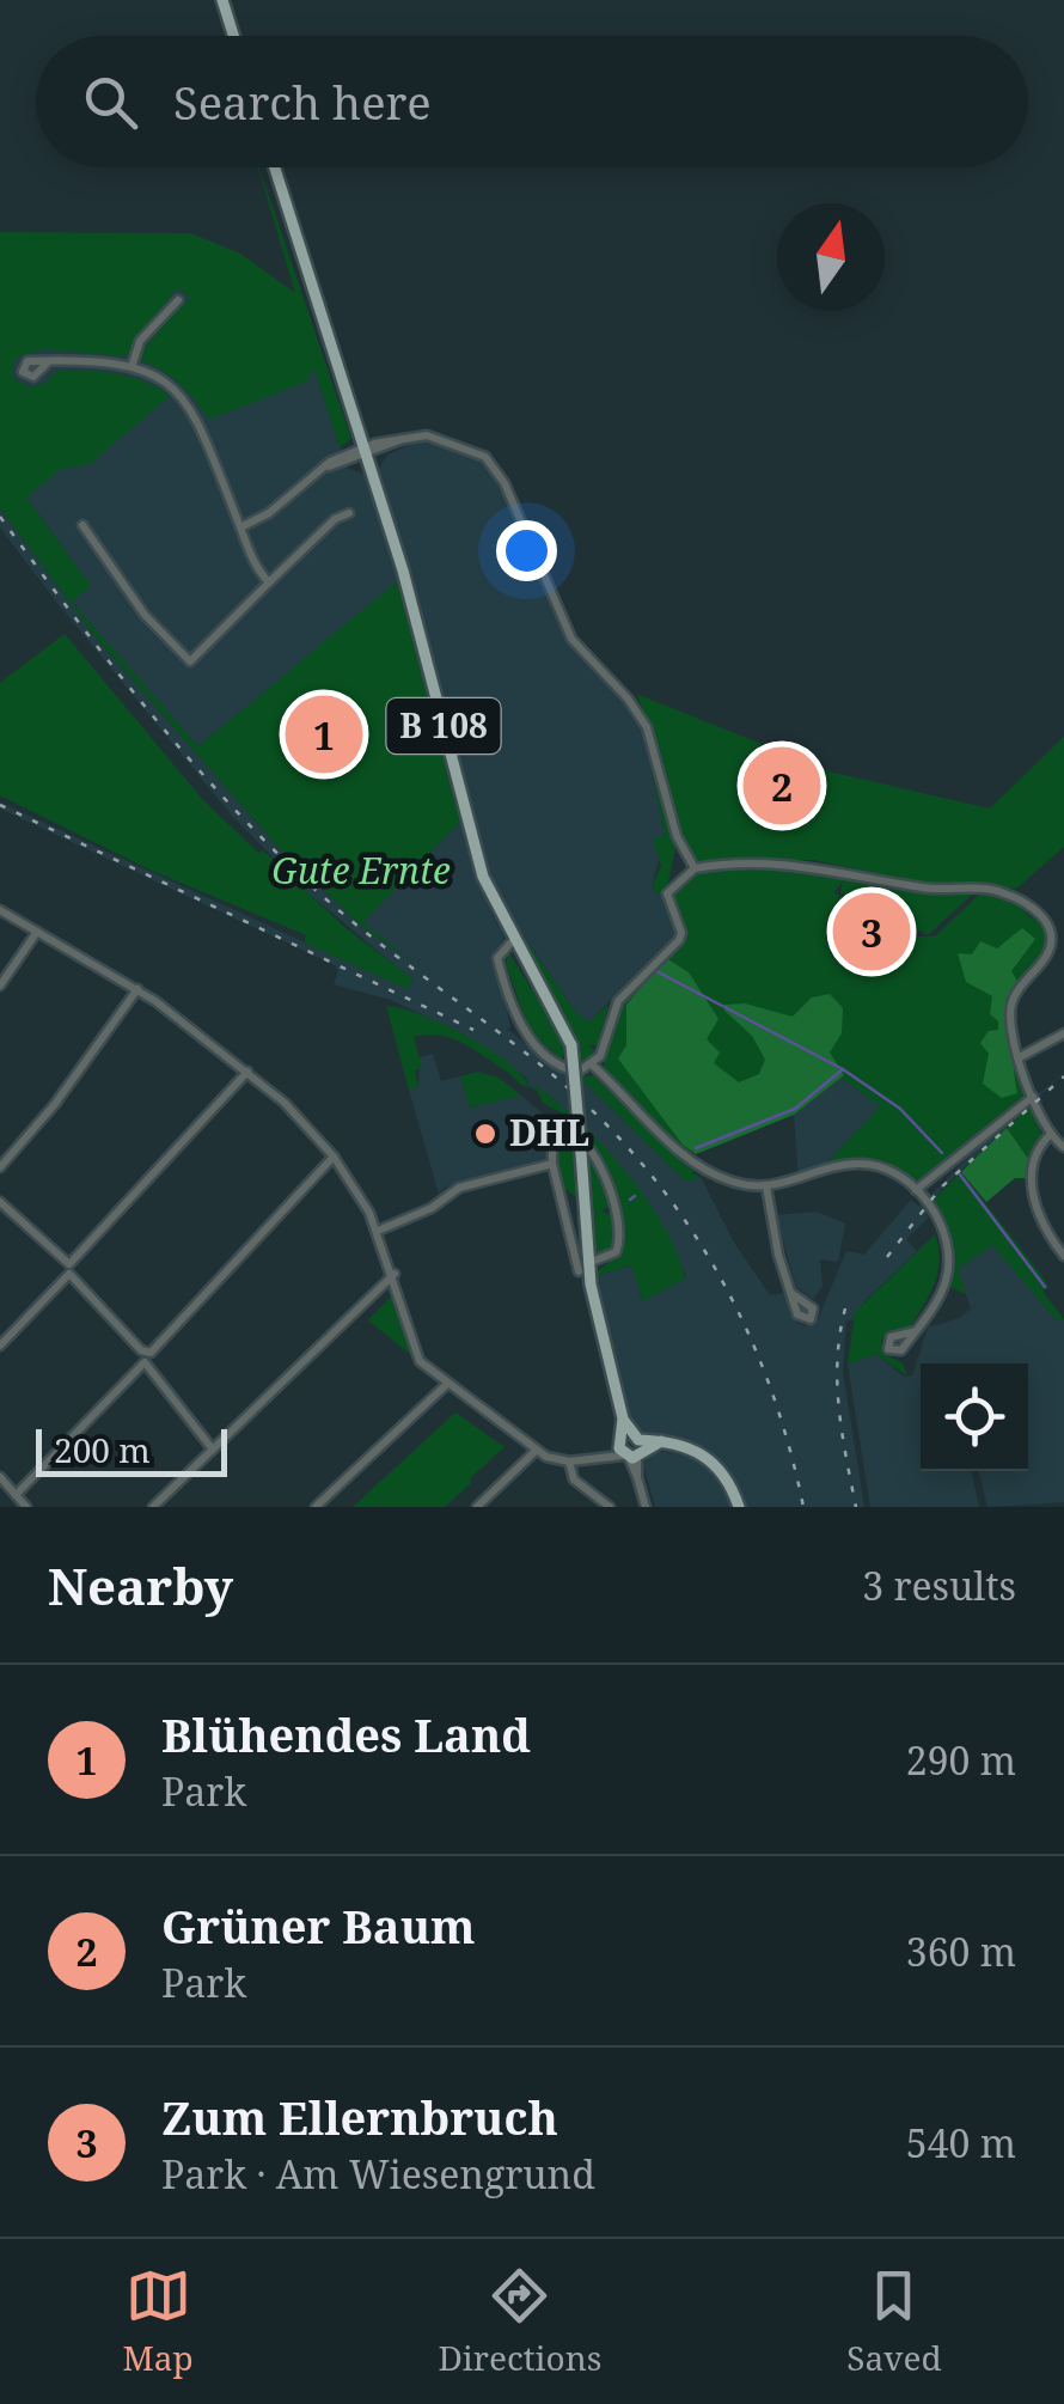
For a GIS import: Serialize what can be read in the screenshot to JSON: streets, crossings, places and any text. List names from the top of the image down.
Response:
{
  "streets": {
    "main road": ["B 108"]
  },
  "parks": ["Gute Ernte"],
  "places": ["DHL"],
  "scale_bar": "200 m",
  "north": "top",
  "page": {
    "search": "Search here",
    "pins": ["1", "2", "3"],
    "scale": "200 m",
    "heading": ["Nearby", "3 results"],
    "list": [
      {
        "mark": "1",
        "name": "Blühendes Land",
        "note": "Park",
        "value": "290 m"
      },
      {
        "mark": "2",
        "name": "Grüner Baum",
        "note": "Park",
        "value": "360 m"
      },
      {
        "mark": "3",
        "name": "Zum Ellernbruch",
        "note": "Park · Am Wiesengrund",
        "value": "540 m"
      }
    ],
    "nav": ["Map", "Directions", "Saved"]
  }
}
